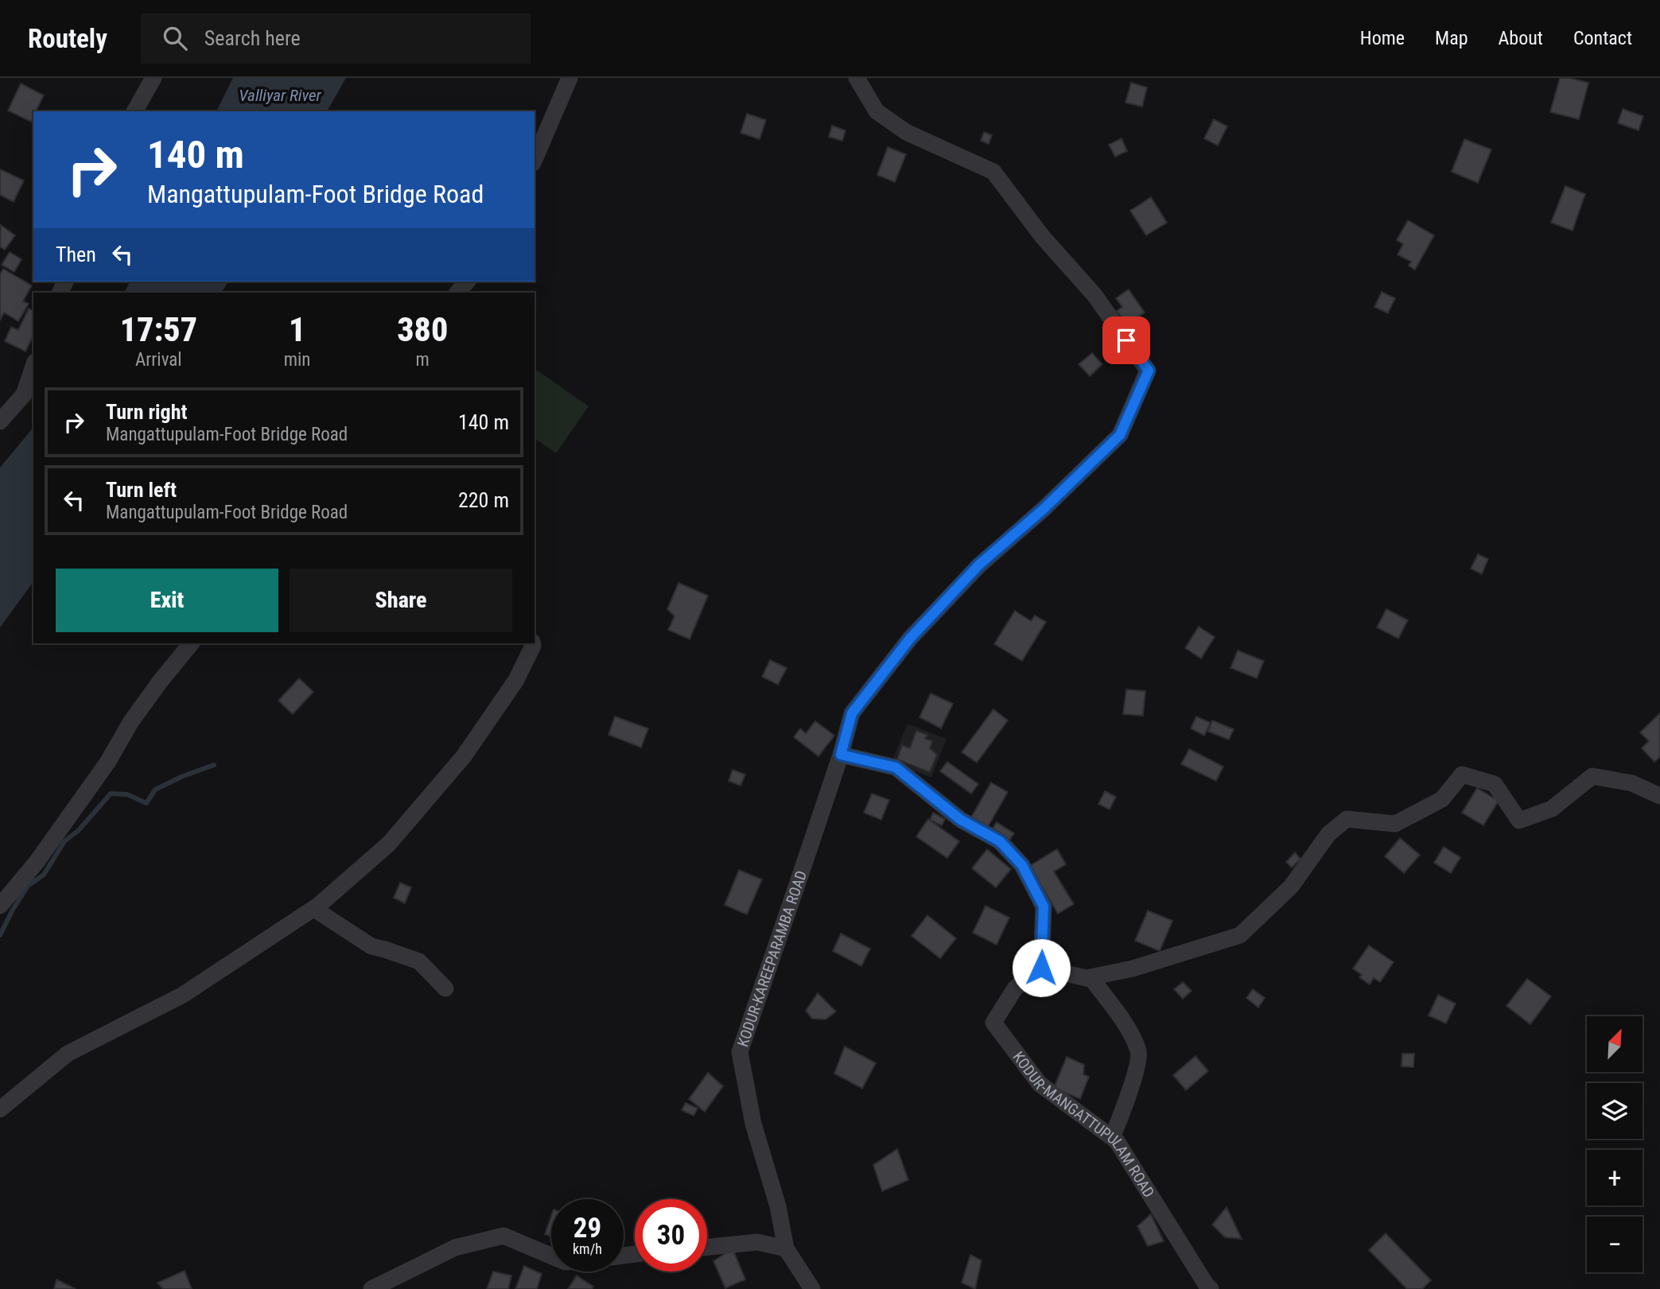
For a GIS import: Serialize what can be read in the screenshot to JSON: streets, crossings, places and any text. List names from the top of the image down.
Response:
{
  "streets": {
    "street": ["KODUR-KAREEPARAMBA ROAD", "KODUR-MANGATTUPULAM ROAD"]
  },
  "water": ["Valliyar River"],
  "north": "top right",
  "page": {
    "header": "Routely",
    "search": "Search here",
    "nav": [
      "Home",
      "Map",
      "About",
      "Contact"
    ],
    "turn": ["140 m", "Mangattupulam-Foot Bridge Road"],
    "then": "Then",
    "eta": [
      "17:57",
      "Arrival",
      "1",
      "min",
      "380",
      "m"
    ],
    "list": [
      {
        "name": "Turn right",
        "note": "Mangattupulam-Foot Bridge Road",
        "value": "140 m"
      },
      {
        "name": "Turn left",
        "note": "Mangattupulam-Foot Bridge Road",
        "value": "220 m"
      }
    ],
    "buttons": ["Exit", "Share"],
    "map_buttons": ["+", "−"],
    "speed": "29 km/h",
    "limit": "30"
  }
}
